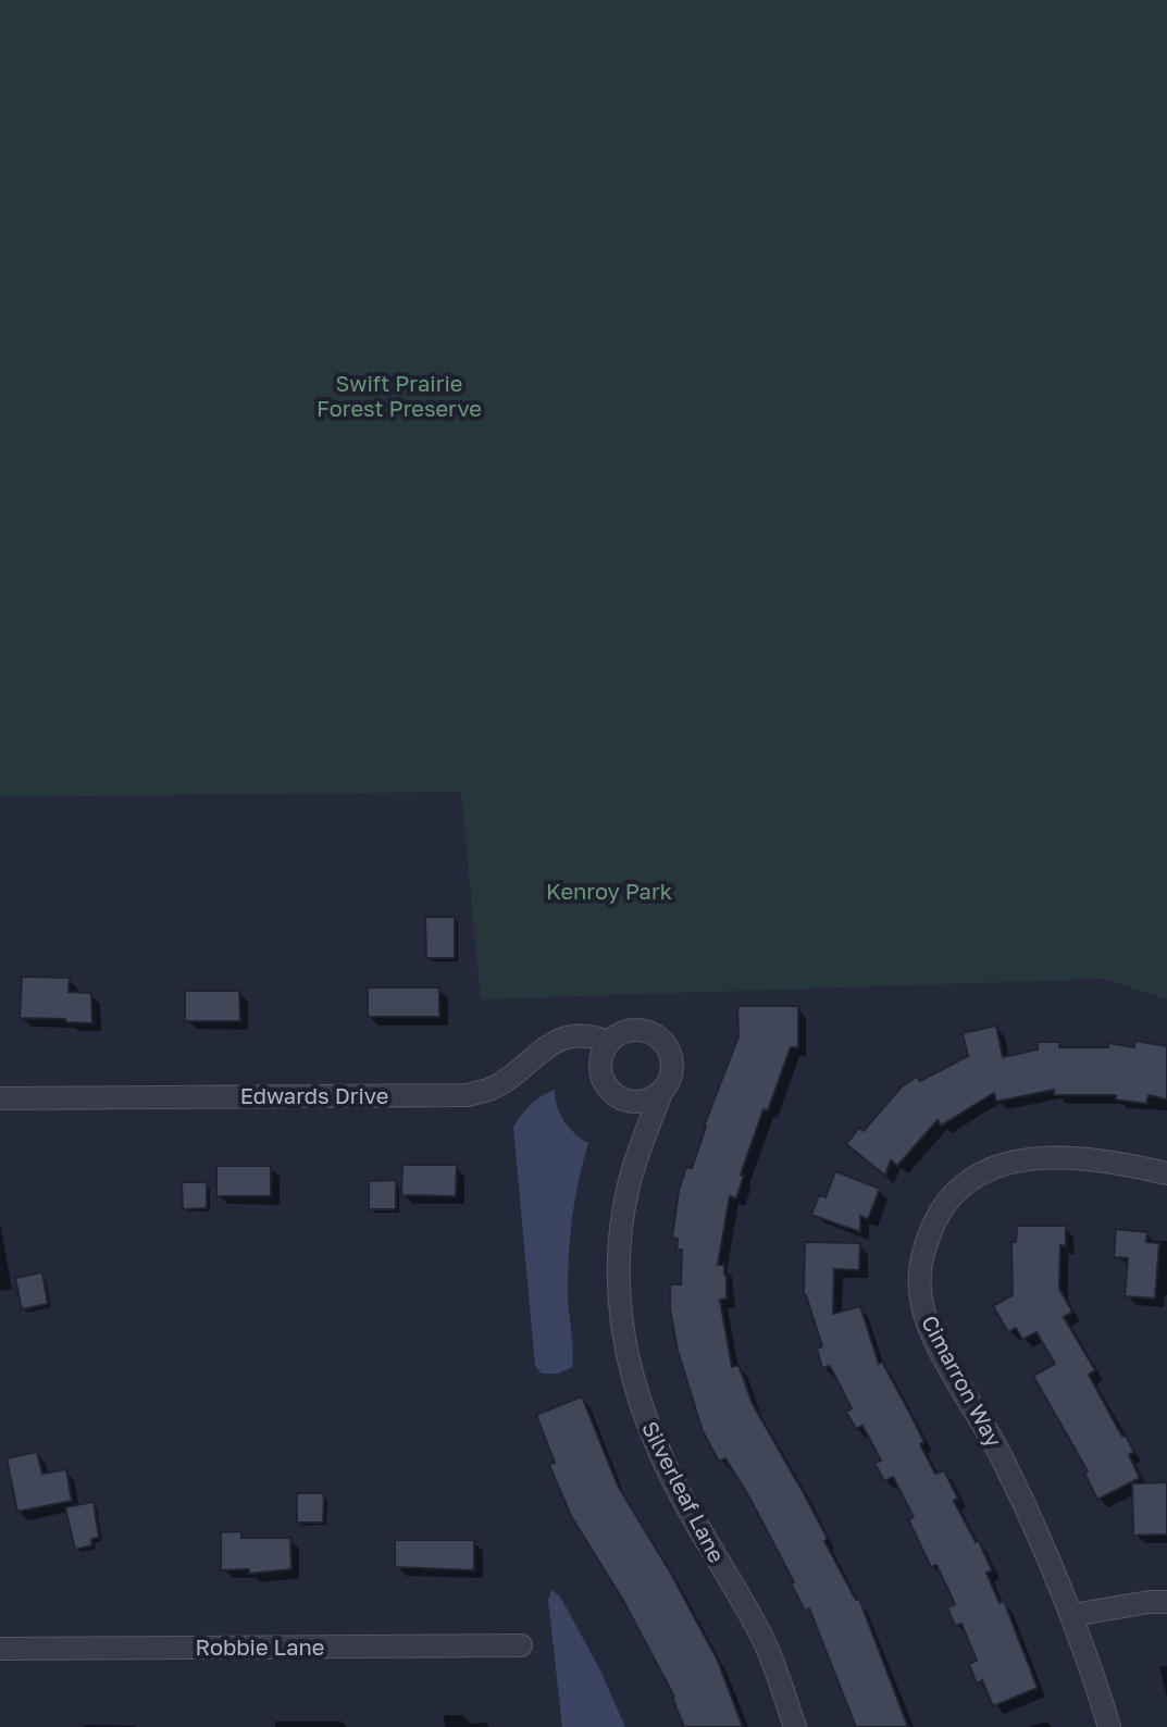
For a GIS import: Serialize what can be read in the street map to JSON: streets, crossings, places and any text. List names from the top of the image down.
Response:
{
  "streets": {
    "street": [
      "Edwards Drive",
      "Cimarron Way",
      "Silverleaf Lane",
      "Robbie Lane"
    ]
  },
  "crossings": [
    ["Edwards Drive", "Silverleaf Lane"]
  ],
  "parks": ["Swift Prairie Forest Preserve", "Kenroy Park"]
}
